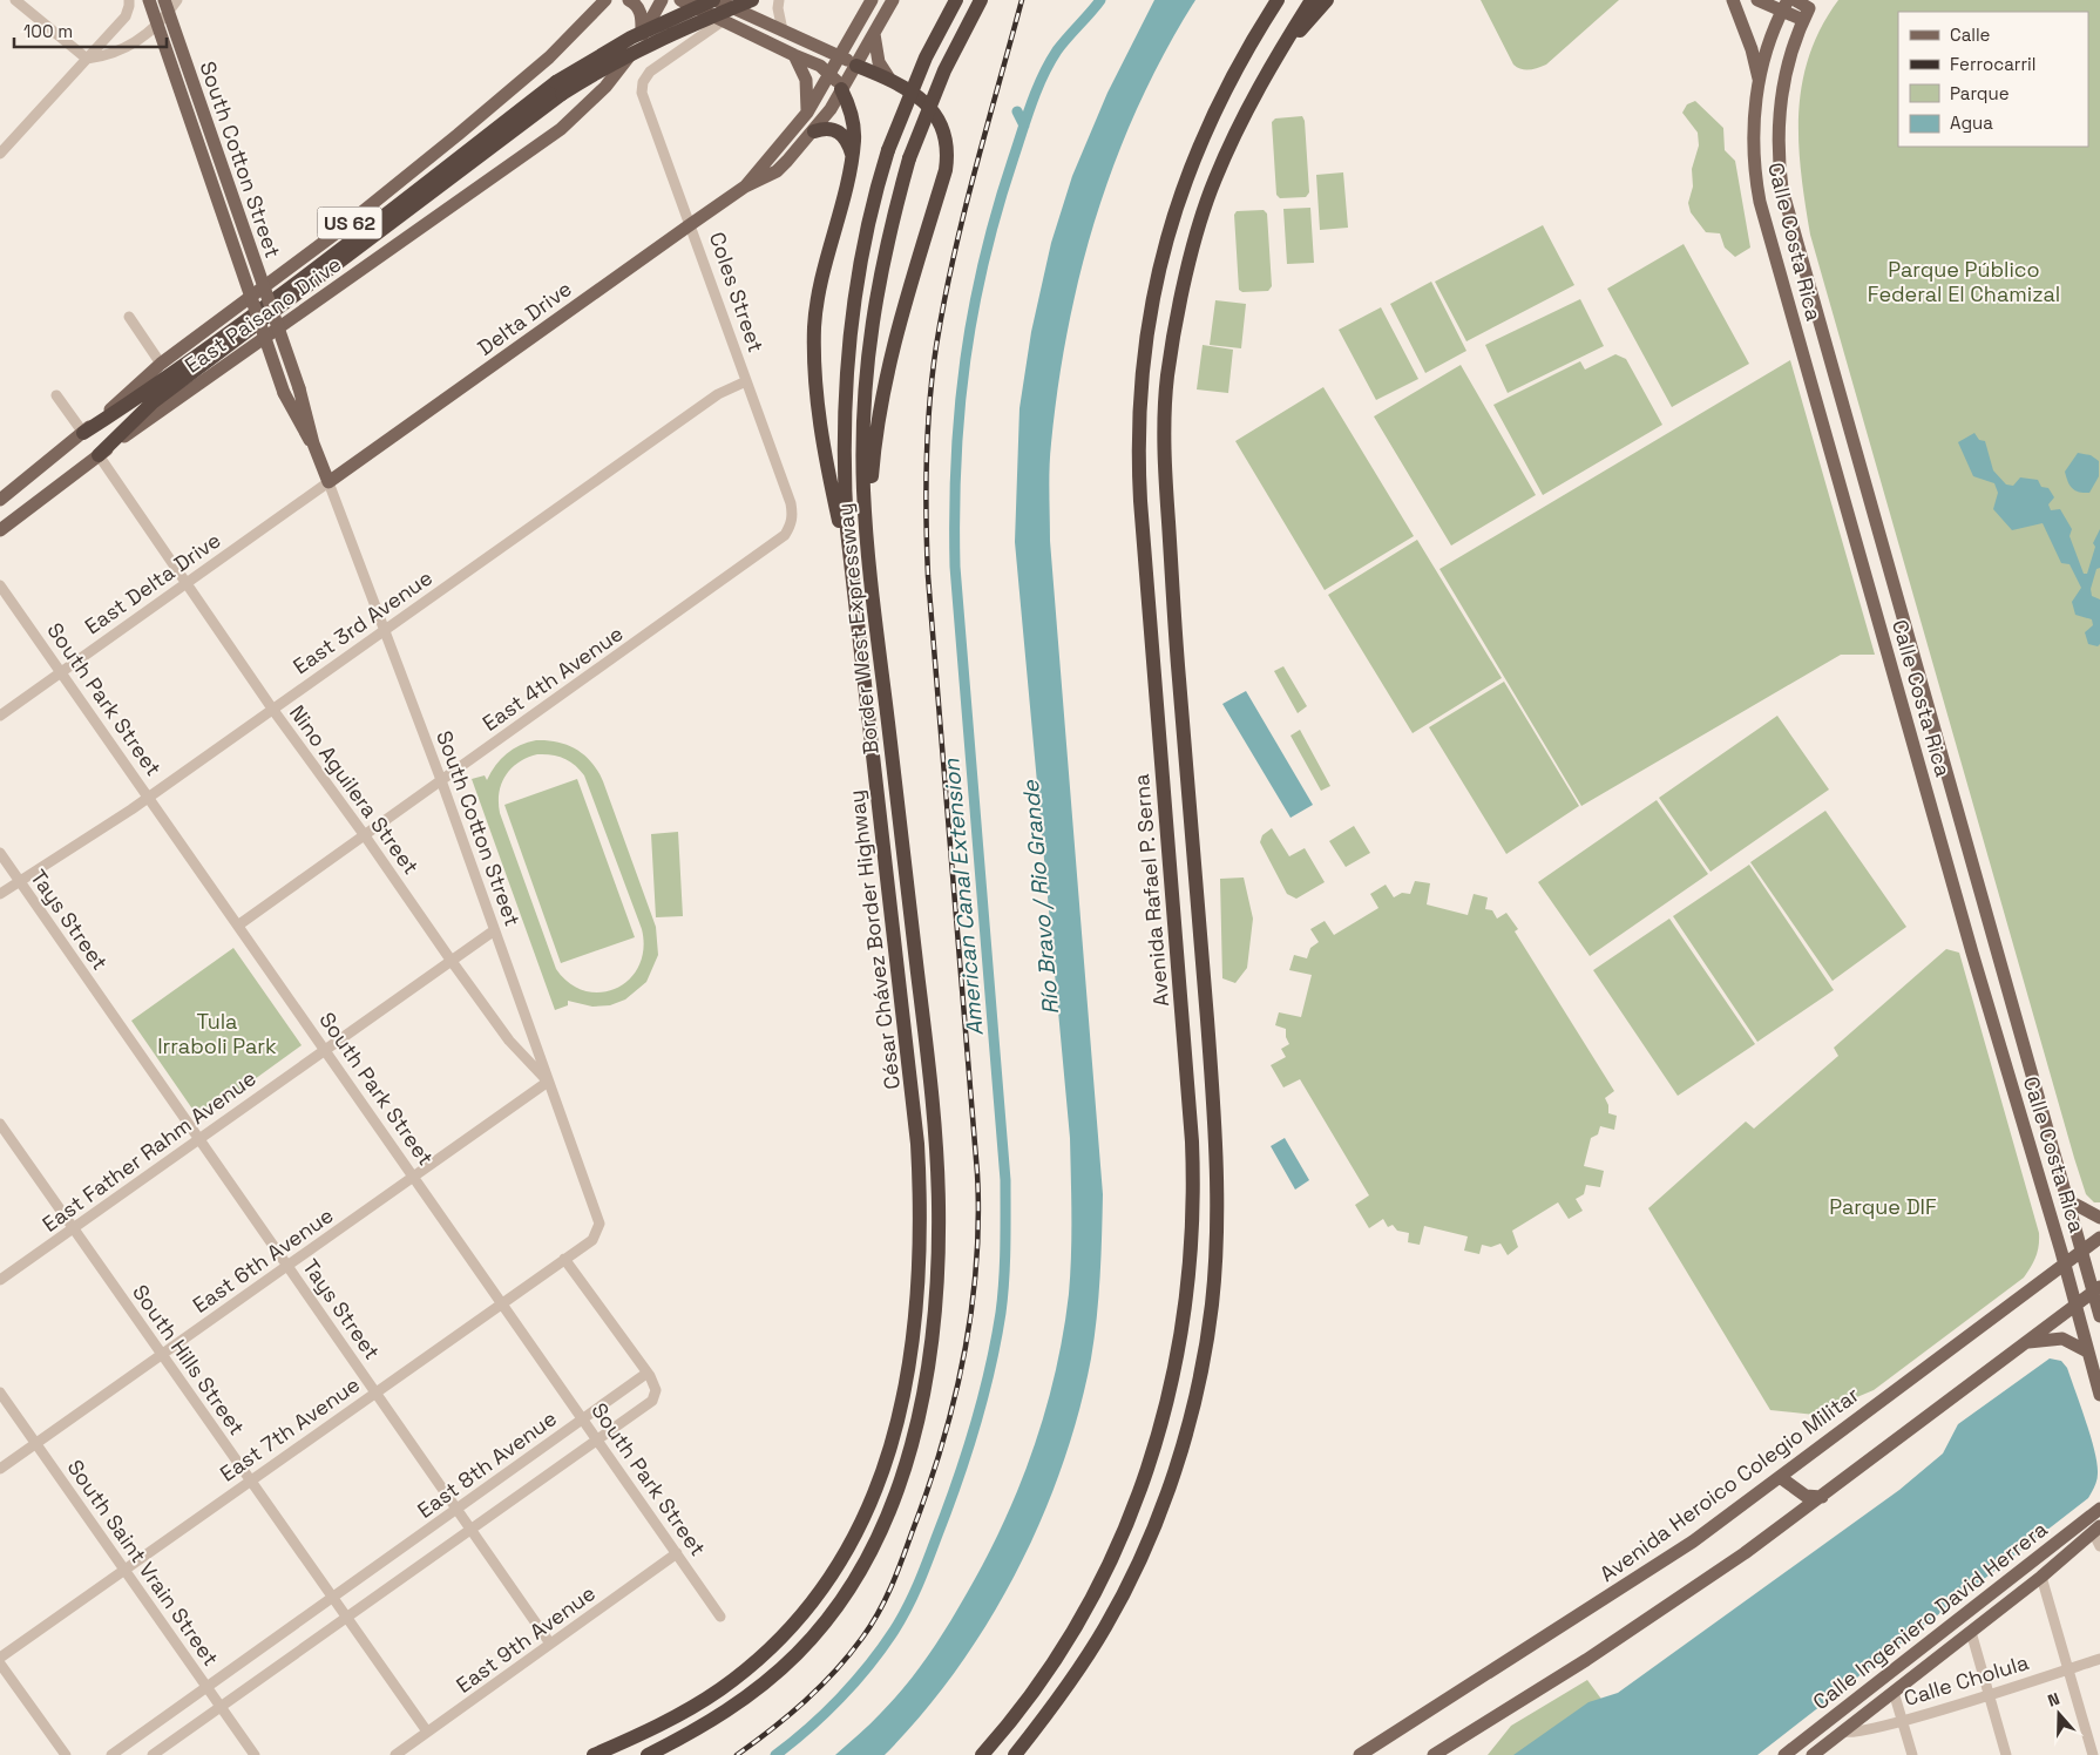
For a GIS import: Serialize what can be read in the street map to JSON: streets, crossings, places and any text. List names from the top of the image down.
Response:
{
  "streets": {
    "highway": ["Border West Expressway", "Avenida Rafael P. Serna", "César Chávez Border Highway"],
    "main road": [
      "South Cotton Street",
      "US 62",
      "Calle Costa Rica",
      "East Paisano Drive",
      "Delta Drive",
      "Avenida Heroico Colegio Militar",
      "Calle Ingeniero David Herrera"
    ],
    "street": [
      "Coles Street",
      "East Delta Drive",
      "East 3rd Avenue",
      "East 4th Avenue",
      "South Park Street",
      "Nino Aguilera Street",
      "Tays Street",
      "East Father Rahm Avenue",
      "East 6th Avenue",
      "South Hills Street",
      "East 7th Avenue",
      "East 8th Avenue",
      "South Saint Vrain Street",
      "East 9th Avenue",
      "Calle Cholula"
    ]
  },
  "crossings": [
    ["South Cotton Street", "Delta Drive"],
    ["South Cotton Street", "East Delta Drive"],
    ["South Cotton Street", "East 3rd Avenue"],
    ["South Cotton Street", "East 4th Avenue"],
    ["South Cotton Street", "Nino Aguilera Street"],
    ["South Cotton Street", "East Father Rahm Avenue"],
    ["South Cotton Street", "East 6th Avenue"],
    ["South Cotton Street", "East 7th Avenue"],
    ["Calle Costa Rica", "Avenida Heroico Colegio Militar"],
    ["Coles Street", "Delta Drive"],
    ["Coles Street", "East 3rd Avenue"],
    ["Coles Street", "East 4th Avenue"],
    ["East Paisano Drive", "Nino Aguilera Street"],
    ["Delta Drive", "East Delta Drive"],
    ["East Delta Drive", "South Park Street"],
    ["East Delta Drive", "Nino Aguilera Street"],
    ["East 3rd Avenue", "South Park Street"],
    ["East 3rd Avenue", "Nino Aguilera Street"],
    ["East 3rd Avenue", "Tays Street"],
    ["East 4th Avenue", "South Park Street"],
    ["East 4th Avenue", "Nino Aguilera Street"],
    ["South Park Street", "East Father Rahm Avenue"],
    ["South Park Street", "East 6th Avenue"],
    ["South Park Street", "East 7th Avenue"],
    ["South Park Street", "East 8th Avenue"],
    ["South Park Street", "East 9th Avenue"],
    ["Nino Aguilera Street", "East Father Rahm Avenue"],
    ["Nino Aguilera Street", "East 6th Avenue"],
    ["Tays Street", "East Father Rahm Avenue"],
    ["Tays Street", "East 6th Avenue"],
    ["Tays Street", "East 7th Avenue"],
    ["Tays Street", "East 8th Avenue"],
    ["Tays Street", "East 9th Avenue"],
    ["East Father Rahm Avenue", "South Hills Street"],
    ["East 6th Avenue", "South Hills Street"],
    ["East 6th Avenue", "South Saint Vrain Street"],
    ["South Hills Street", "East 7th Avenue"],
    ["South Hills Street", "East 8th Avenue"],
    ["South Hills Street", "East 9th Avenue"],
    ["East 7th Avenue", "South Saint Vrain Street"],
    ["East 8th Avenue", "South Saint Vrain Street"],
    ["Calle Ingeniero David Herrera", "Calle Cholula"]
  ],
  "water": ["American Canal Extension", "Río Bravo / Rio Grande"],
  "parks": ["Parque Público Federal El Chamizal", "Tula Irraboli Park", "Parque DIF"],
  "legend": [
    "Calle",
    "Ferrocarril",
    "Parque",
    "Agua"
  ],
  "scale_bar": "100 m",
  "north": "top"
}
